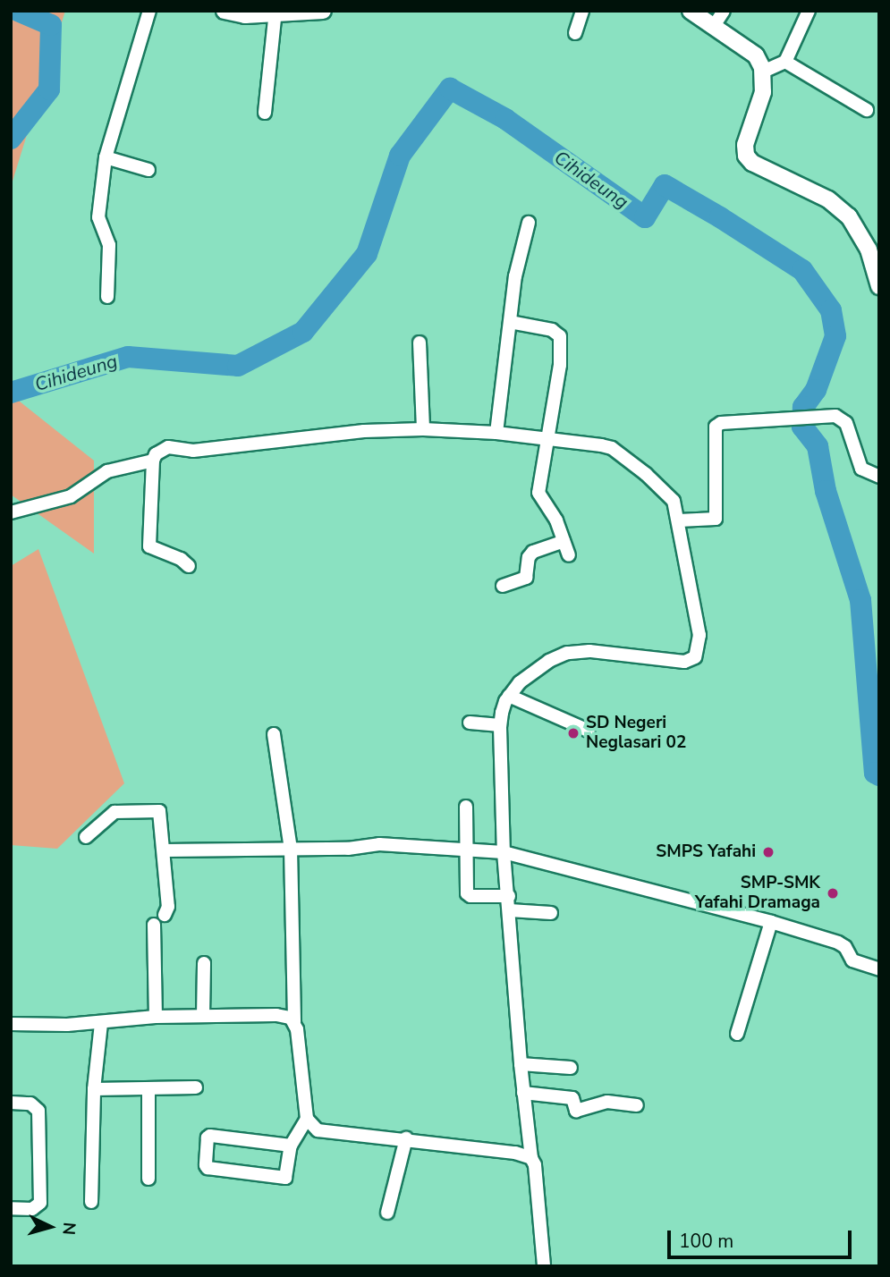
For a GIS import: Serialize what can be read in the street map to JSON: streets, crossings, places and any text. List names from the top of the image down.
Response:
{
  "water": ["Cihideung"],
  "places": ["SD Negeri Neglasari 02", "SMPS Yafahi", "SMP-SMK Yafahi Dramaga"],
  "scale_bar": "100 m",
  "north": "right"
}
